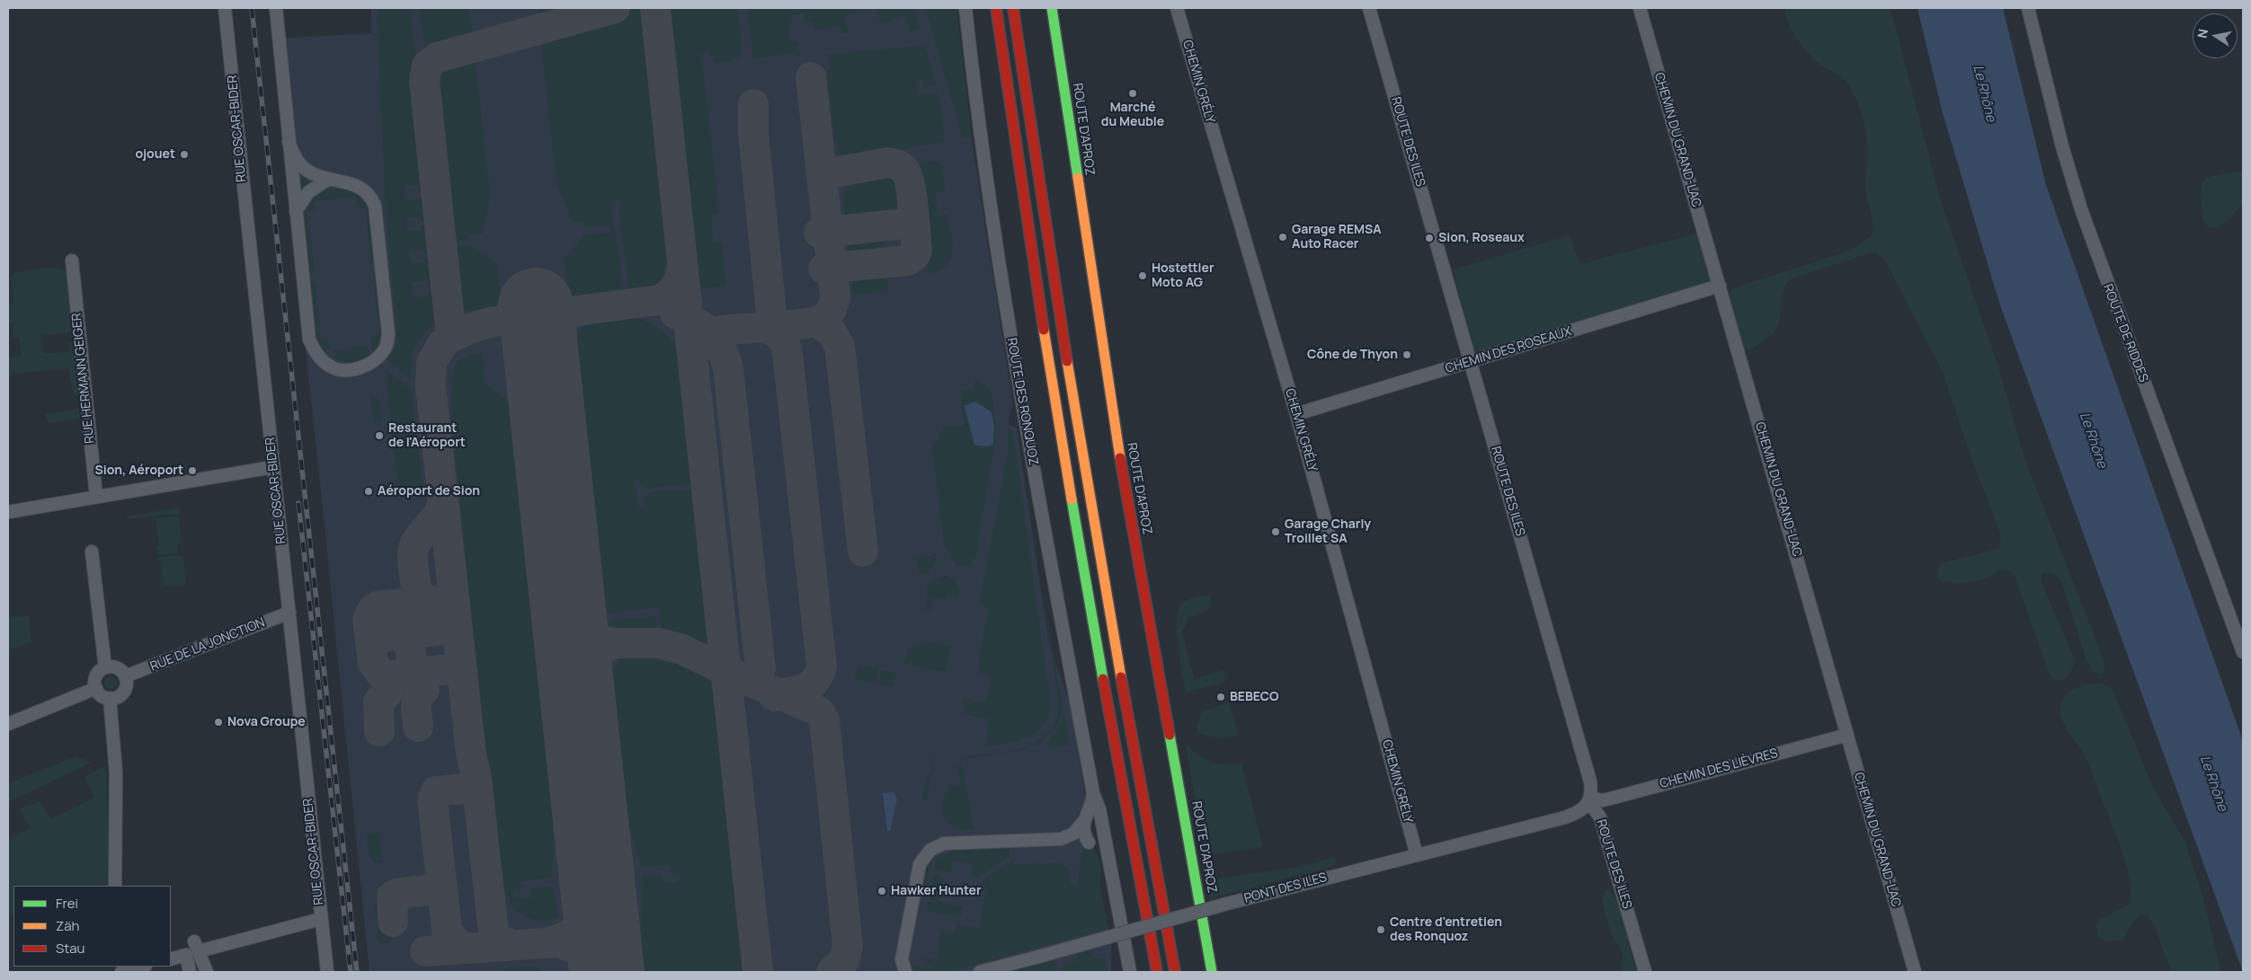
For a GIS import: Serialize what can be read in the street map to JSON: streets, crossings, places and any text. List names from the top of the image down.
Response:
{
  "streets": {
    "main road": ["ROUTE D'APROZ"],
    "street": [
      "CHEMIN GRÉLY",
      "RUE OSCAR-BIDER",
      "CHEMIN DU GRAND-LAC",
      "ROUTE DES ILES",
      "ROUTE DE RIDDES",
      "CHEMIN DES ROSEAUX",
      "RUE HERMANN GEIGER",
      "ROUTE DES RONQUOZ",
      "RUE DE LA JONCTION",
      "CHEMIN DES LIÈVRES",
      "PONT DES ILES"
    ]
  },
  "crossings": [
    ["CHEMIN GRÉLY", "CHEMIN DES ROSEAUX"],
    ["CHEMIN GRÉLY", "PONT DES ILES"],
    ["RUE OSCAR-BIDER", "RUE DE LA JONCTION"],
    ["CHEMIN DU GRAND-LAC", "CHEMIN DES ROSEAUX"],
    ["CHEMIN DU GRAND-LAC", "CHEMIN DES LIÈVRES"],
    ["ROUTE DES ILES", "CHEMIN DES ROSEAUX"],
    ["ROUTE DES ILES", "CHEMIN DES LIÈVRES"],
    ["ROUTE DES ILES", "PONT DES ILES"],
    ["CHEMIN DES LIÈVRES", "PONT DES ILES"]
  ],
  "water": ["Le Rhône"],
  "places": [
    "Marché du Meuble",
    "ojouet",
    "Garage REMSA Auto Racer",
    "Sion, Roseaux",
    "Hostettler Moto AG",
    "Cône de Thyon",
    "Restaurant de l'Aéroport",
    "Sion, Aéroport",
    "Aéroport de Sion",
    "Garage Charly Troillet SA",
    "BEBECO",
    "Nova Groupe",
    "Hawker Hunter",
    "Centre d'entretien des Ronquoz"
  ],
  "legend": ["Frei", "Zäh", "Stau"],
  "north": "left"
}
